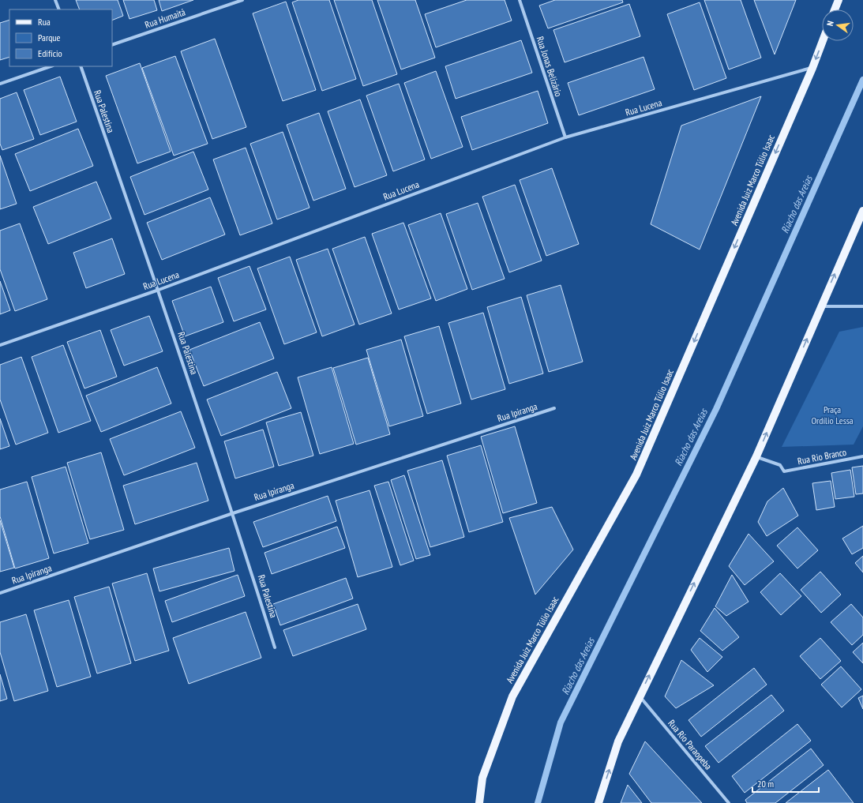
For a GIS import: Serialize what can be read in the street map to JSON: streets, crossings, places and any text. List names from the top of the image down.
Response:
{
  "streets": {
    "main road": ["Avenida Juiz Marco Túlio Isaac"],
    "street": [
      "Rua Humaitá",
      "Rua Jonas Belizário",
      "Rua Lucena",
      "Rua Palestina",
      "Rua Ipiranga",
      "Rua Rio Branco",
      "Rua Rio Paraopeba"
    ]
  },
  "crossings": [
    ["Rua Jonas Belizário", "Rua Lucena"],
    ["Rua Lucena", "Rua Palestina"],
    ["Rua Lucena", "Avenida Juiz Marco Túlio Isaac"],
    ["Rua Palestina", "Rua Ipiranga"]
  ],
  "one_way": ["Avenida Juiz Marco Túlio Isaac"],
  "water": ["Riacho das Areias"],
  "parks": ["Praça Ordílio Lessa"],
  "legend": ["Rua", "Parque", "Edifício"],
  "scale_bar": "20 m",
  "north": "left"
}
